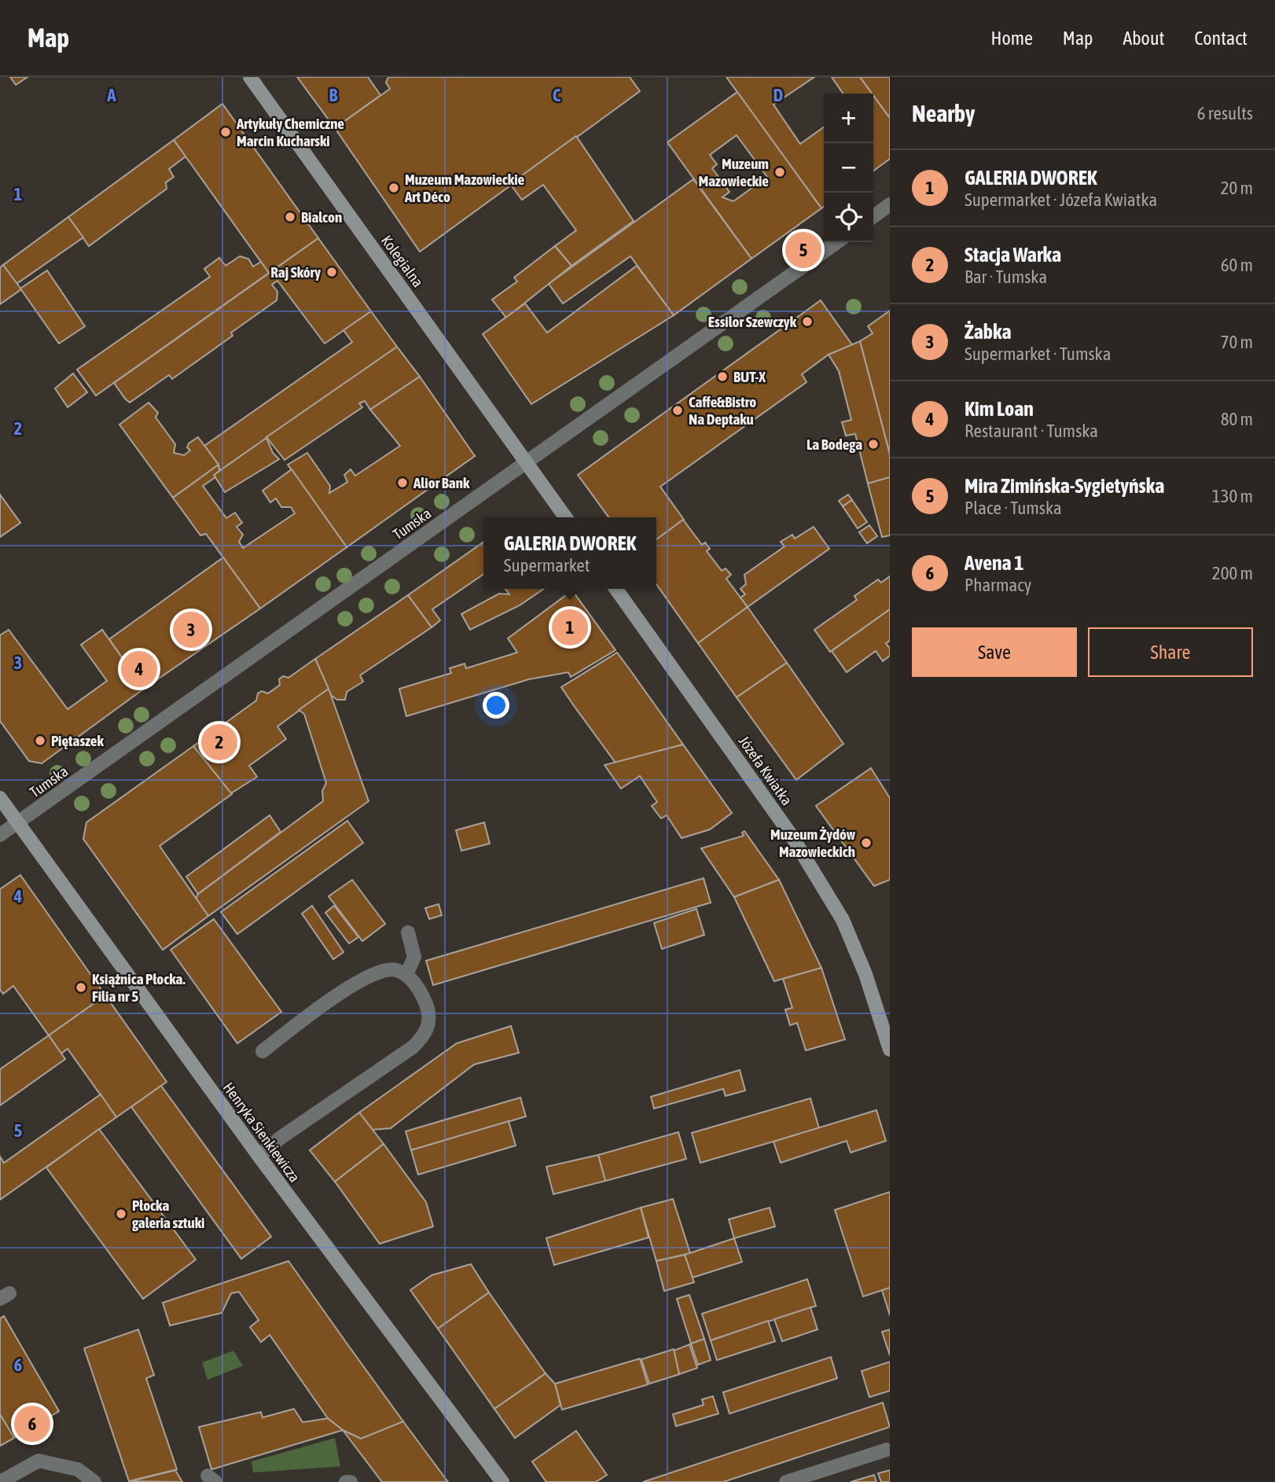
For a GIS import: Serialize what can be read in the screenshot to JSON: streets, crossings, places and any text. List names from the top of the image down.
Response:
{
  "streets": {
    "street": [
      "Kolegialna",
      "Tumska",
      "Józefa Kwiatka",
      "Henryka Sienkiewicza"
    ]
  },
  "crossings": [
    ["Kolegialna", "Tumska"],
    ["Tumska", "Henryka Sienkiewicza"]
  ],
  "places": [
    "Artykuły Chemiczne Marcin Kucharski",
    "Muzeum Mazowieckie",
    "Muzeum Mazowieckie Art Déco",
    "Bialcon",
    "Raj Skóry",
    "Essilor Szewczyk",
    "BUT-X",
    "Caffe&Bistro Na Deptaku",
    "La Bodega",
    "Alior Bank",
    "Piętaszek",
    "Muzeum Żydów Mazowieckich",
    "Książnica Płocka. Filia nr 5",
    "Płocka galeria sztuki"
  ],
  "page": {
    "header": "Map",
    "nav": [
      "Home",
      "Map",
      "About",
      "Contact"
    ],
    "heading": ["Nearby", "6 results"],
    "map_buttons": ["+", "−"],
    "list": [
      {
        "mark": "1",
        "name": "GALERIA DWOREK",
        "note": "Supermarket · Józefa Kwiatka",
        "value": "20 m"
      },
      {
        "mark": "2",
        "name": "Stacja Warka",
        "note": "Bar · Tumska",
        "value": "60 m"
      },
      {
        "mark": "3",
        "name": "Żabka",
        "note": "Supermarket · Tumska",
        "value": "70 m"
      },
      {
        "mark": "4",
        "name": "Kim Loan",
        "note": "Restaurant · Tumska",
        "value": "80 m"
      },
      {
        "mark": "5",
        "name": "Mira Zimińska-Sygietyńska",
        "note": "Place · Tumska",
        "value": "130 m"
      },
      {
        "mark": "6",
        "name": "Avena 1",
        "note": "Pharmacy",
        "value": "200 m"
      }
    ],
    "pins": [
      "5",
      "1",
      "3",
      "4",
      "2",
      "6"
    ],
    "popup": ["GALERIA DWOREK", "Supermarket"],
    "buttons": ["Save", "Share"]
  },
  "grid": {
    "columns": [
      "A",
      "B",
      "C",
      "D"
    ],
    "rows": [
      "1",
      "2",
      "3",
      "4",
      "5",
      "6"
    ]
  }
}
